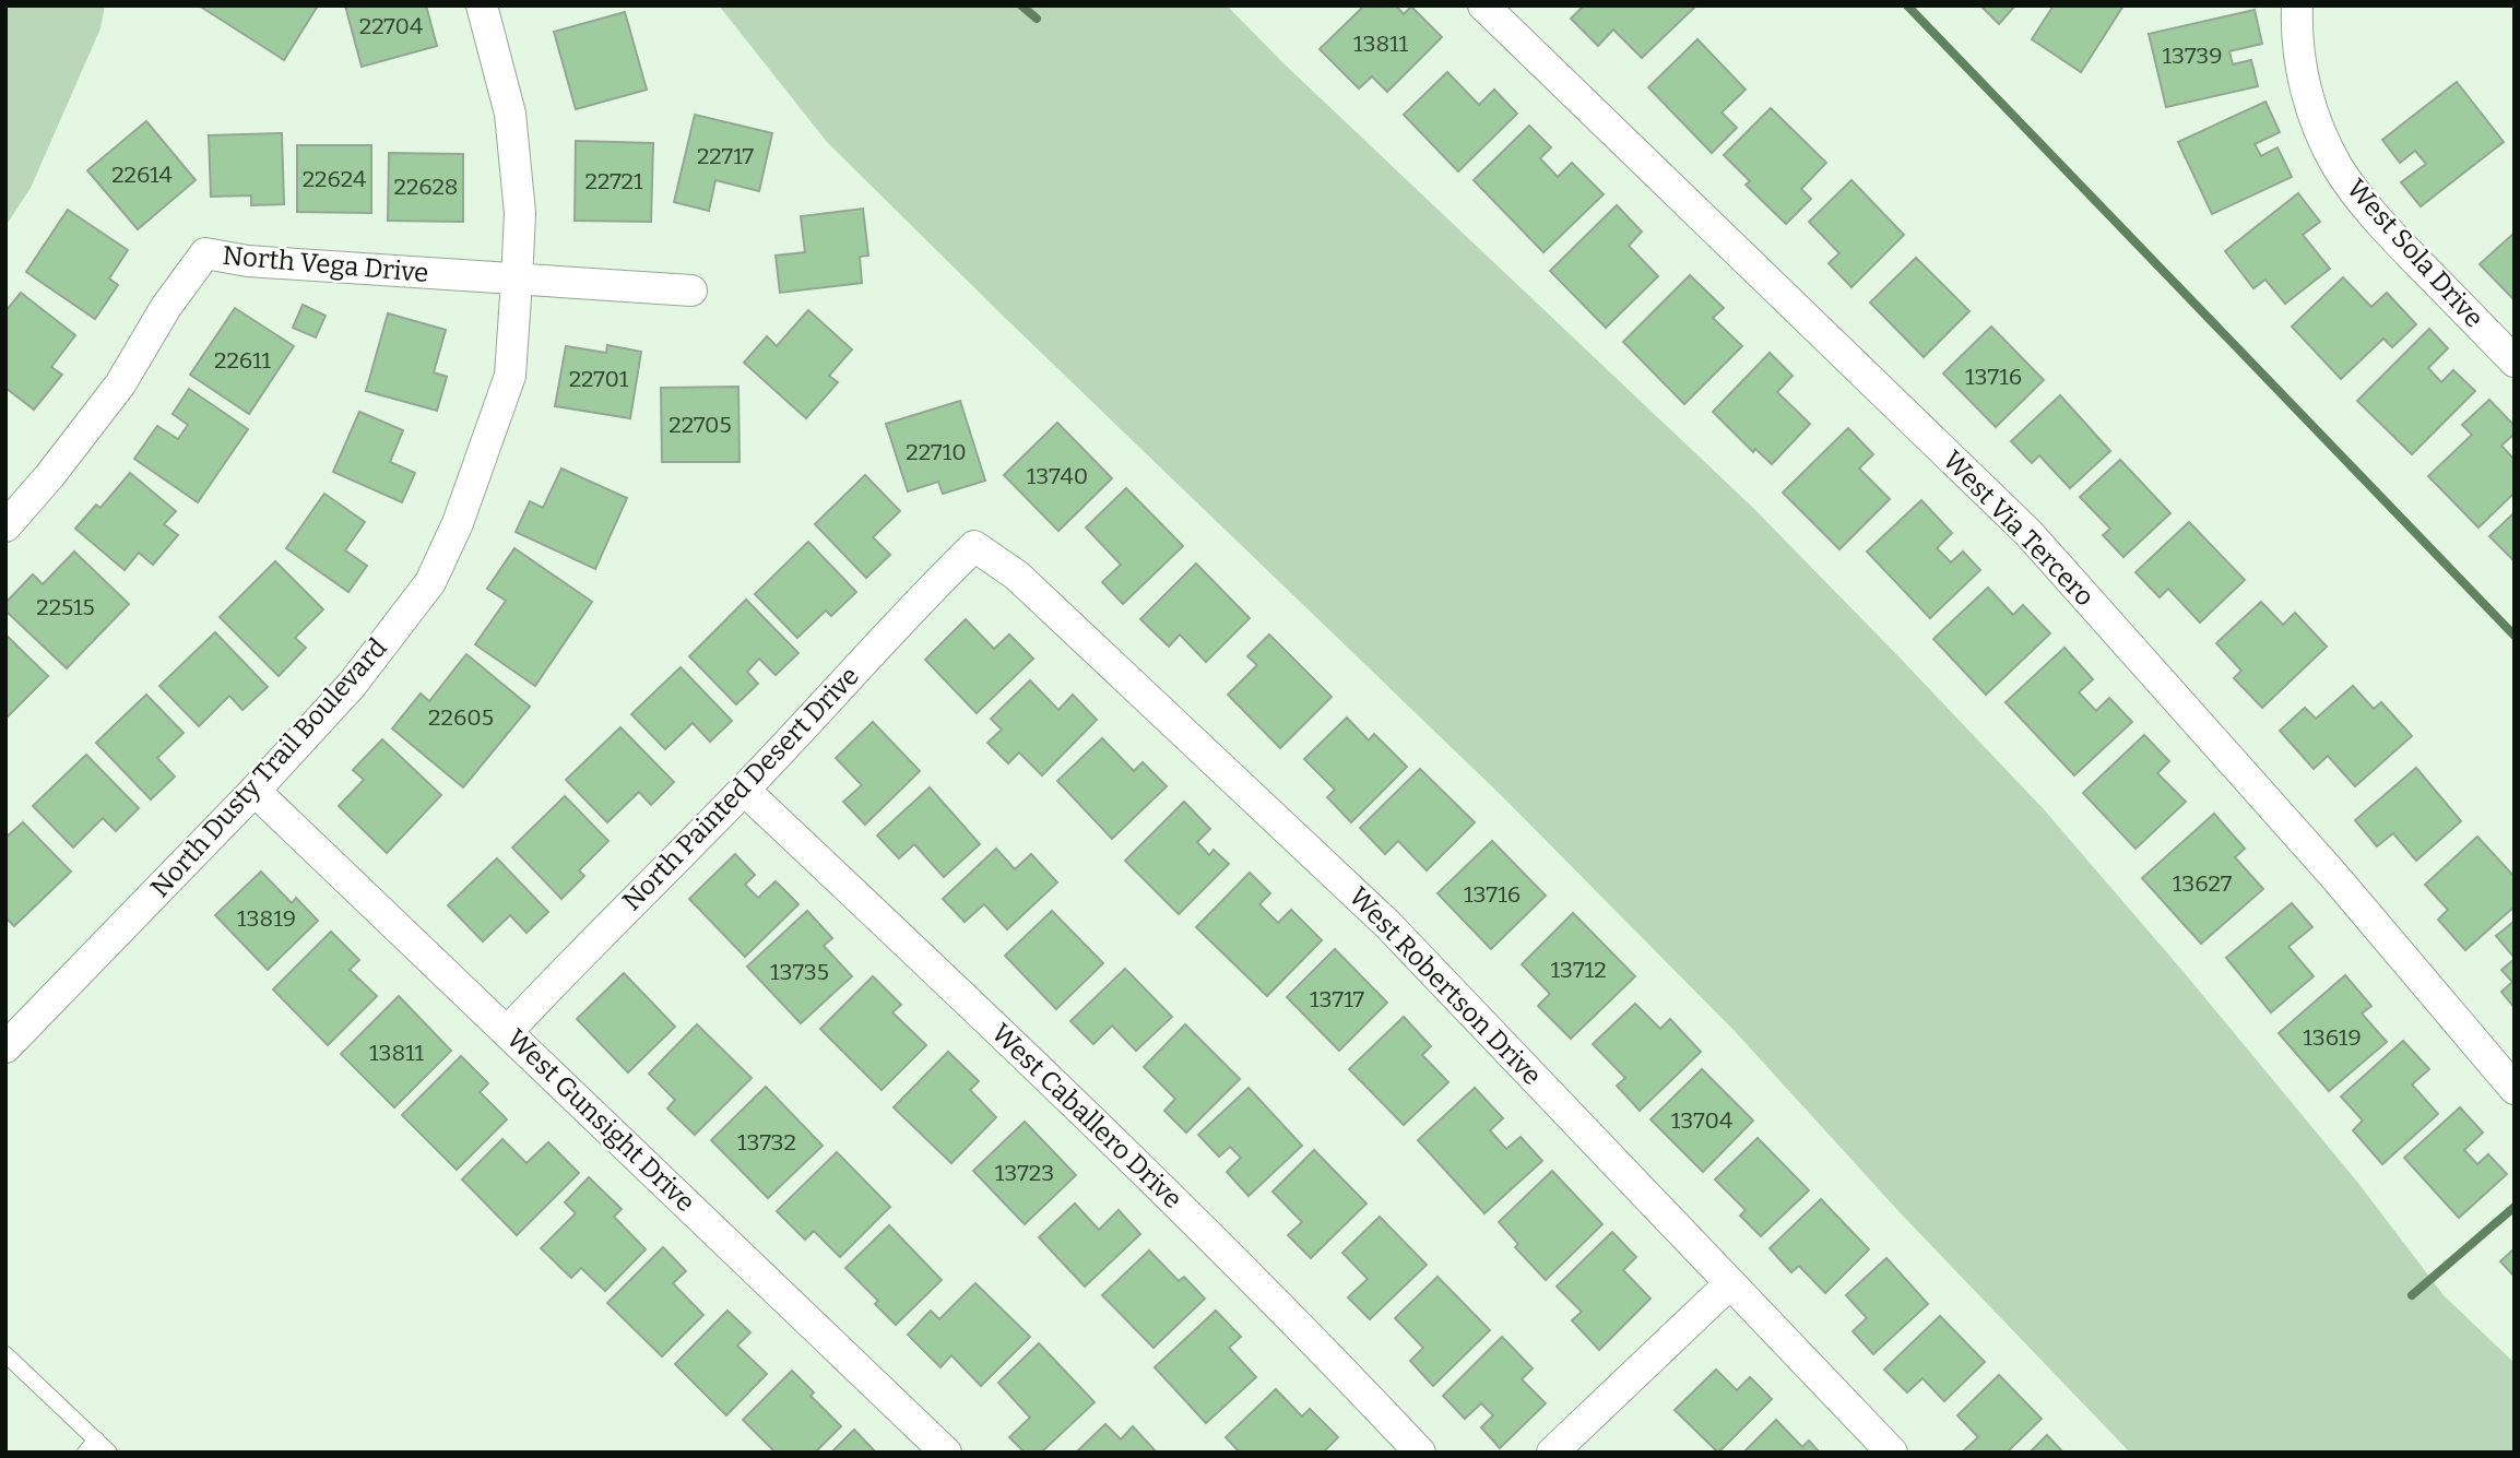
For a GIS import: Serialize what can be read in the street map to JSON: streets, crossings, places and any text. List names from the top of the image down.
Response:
{
  "streets": {
    "street": [
      "West Sola Drive",
      "North Vega Drive",
      "West Via Tercero",
      "North Dusty Trail Boulevard",
      "North Painted Desert Drive",
      "West Robertson Drive",
      "West Caballero Drive",
      "West Gunsight Drive"
    ]
  },
  "crossings": [
    ["North Vega Drive", "North Dusty Trail Boulevard"],
    ["North Dusty Trail Boulevard", "West Gunsight Drive"],
    ["North Painted Desert Drive", "West Robertson Drive"],
    ["North Painted Desert Drive", "West Caballero Drive"],
    ["North Painted Desert Drive", "West Gunsight Drive"]
  ],
  "house_numbers": [
    "22704",
    "13811",
    "13739",
    "22717",
    "22614",
    "22624",
    "22721",
    "22628",
    "22611",
    "13716",
    "22701",
    "22705",
    "22710",
    "13740",
    "22515",
    "22605",
    "13627",
    "13716",
    "13819",
    "13712",
    "13735",
    "13717",
    "13619",
    "13811",
    "13704",
    "13732",
    "13723"
  ]
}
